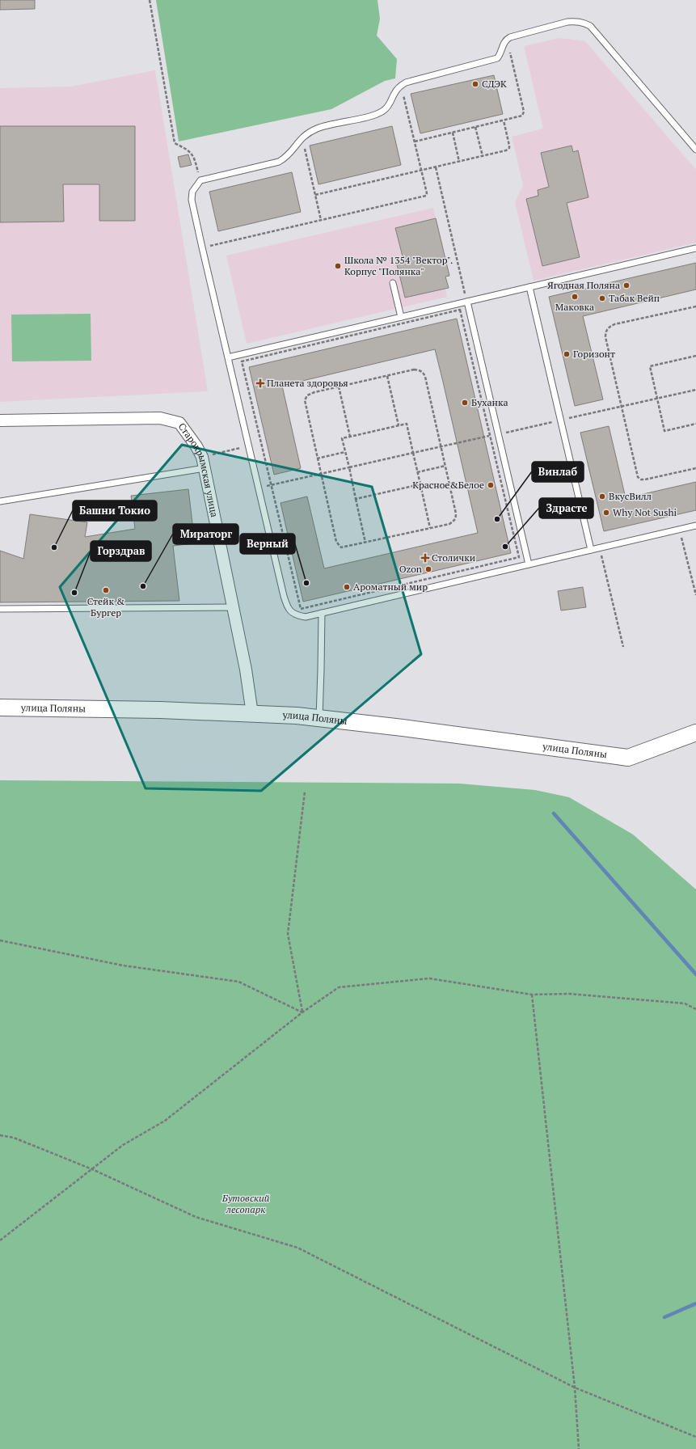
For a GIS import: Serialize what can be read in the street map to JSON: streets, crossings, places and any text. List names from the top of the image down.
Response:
{
  "streets": {
    "main road": ["улица Поляны"],
    "street": ["Старокрымская улица"]
  },
  "crossings": [
    ["Старокрымская улица", "улица Поляны"]
  ],
  "parks": ["Бутовский лесопарк"],
  "places": {
    "other": [
      "СДЭК",
      "Школа № 1354 \"Вектор\". Корпус \"Полянка\"",
      "Ягодная Поляна",
      "Маковка",
      "Табак Вейп",
      "Горизонт",
      "Буханка",
      "Красное&Белое",
      "ВкусВилл",
      "Why Not Sushi",
      "Винлаб",
      "Здрасте",
      "Башни Токио",
      "Ozon",
      "Верный",
      "Мираторг",
      "Ароматный мир",
      "Стейк & Бургер",
      "Горздрав"
    ],
    "health": ["Планета здоровья", "Столички"]
  }
}
